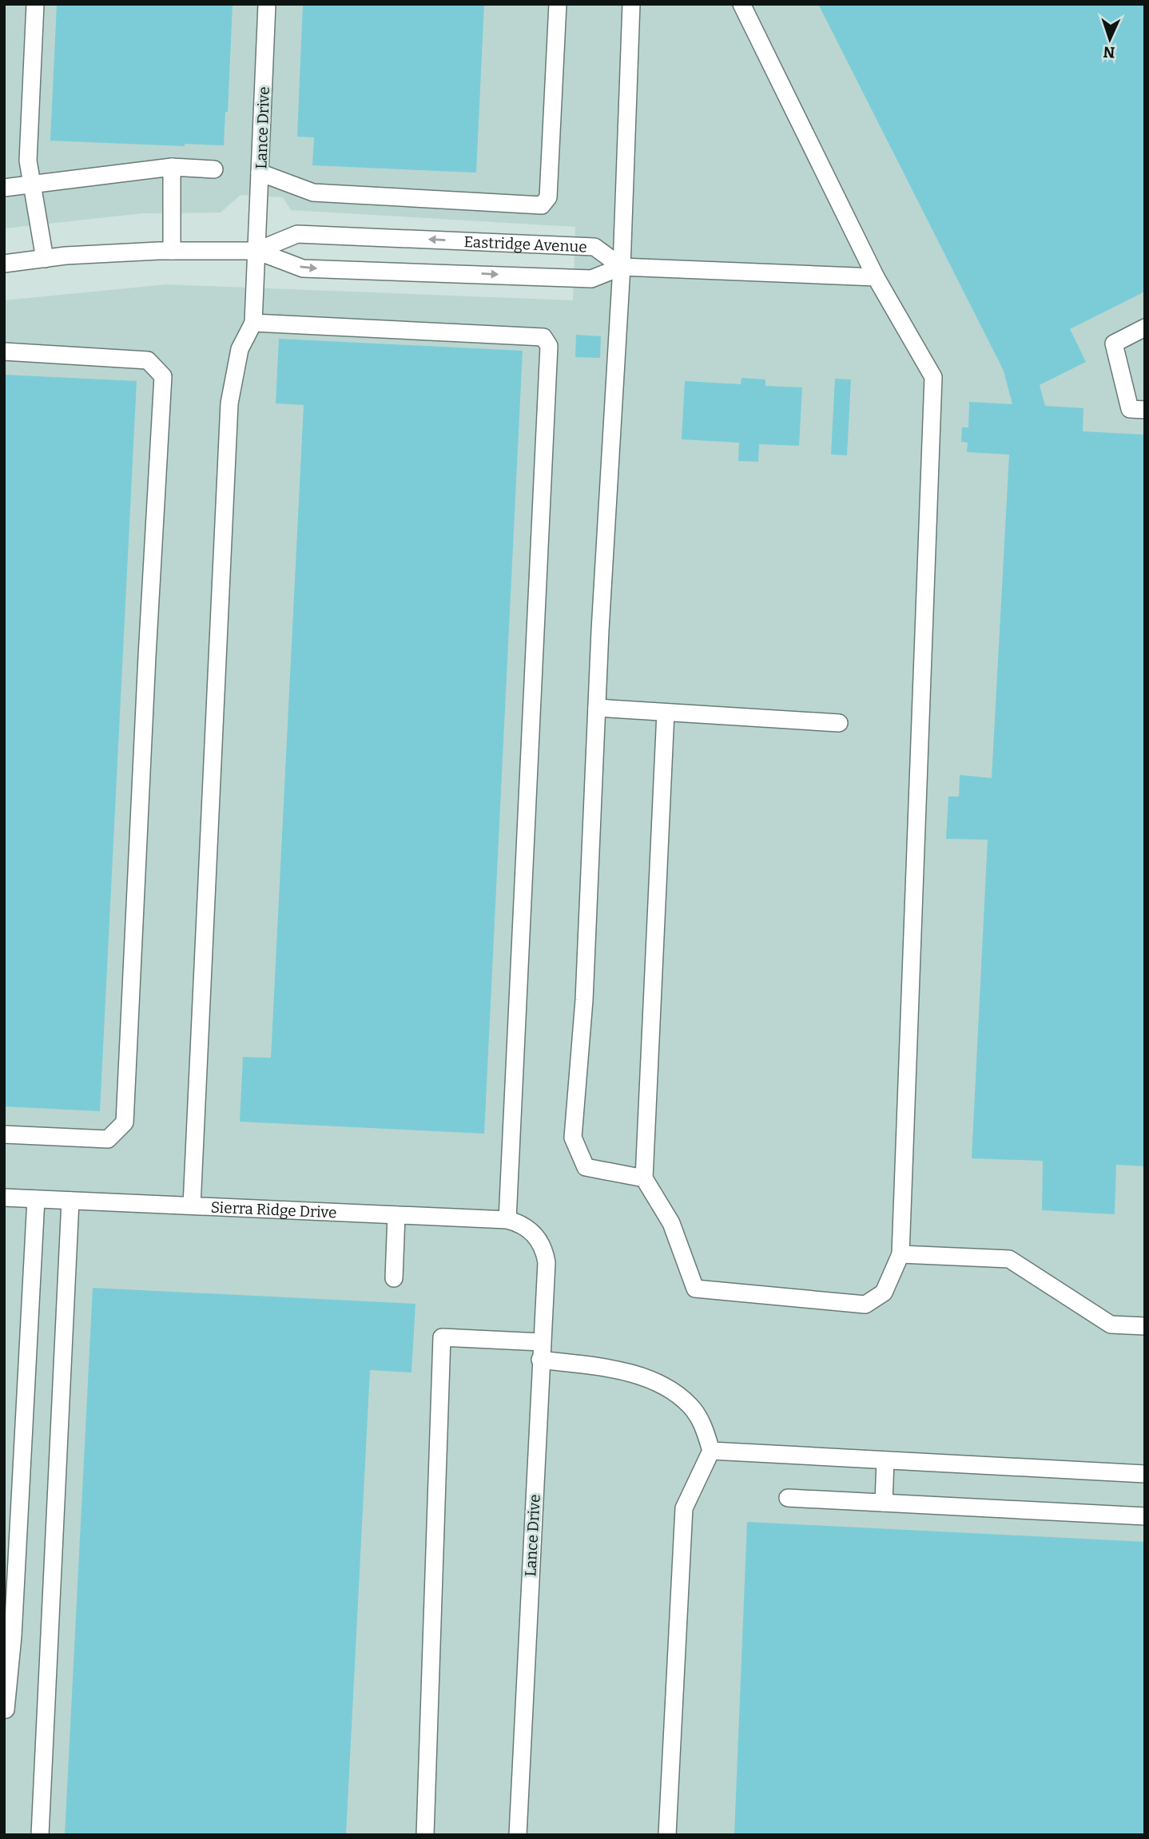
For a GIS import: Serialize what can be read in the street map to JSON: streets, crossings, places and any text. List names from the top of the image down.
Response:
{
  "streets": {
    "street": ["Lance Drive", "Eastridge Avenue", "Sierra Ridge Drive"]
  },
  "crossings": [
    ["Lance Drive", "Eastridge Avenue"],
    ["Lance Drive", "Sierra Ridge Drive"]
  ],
  "north": "bottom"
}
